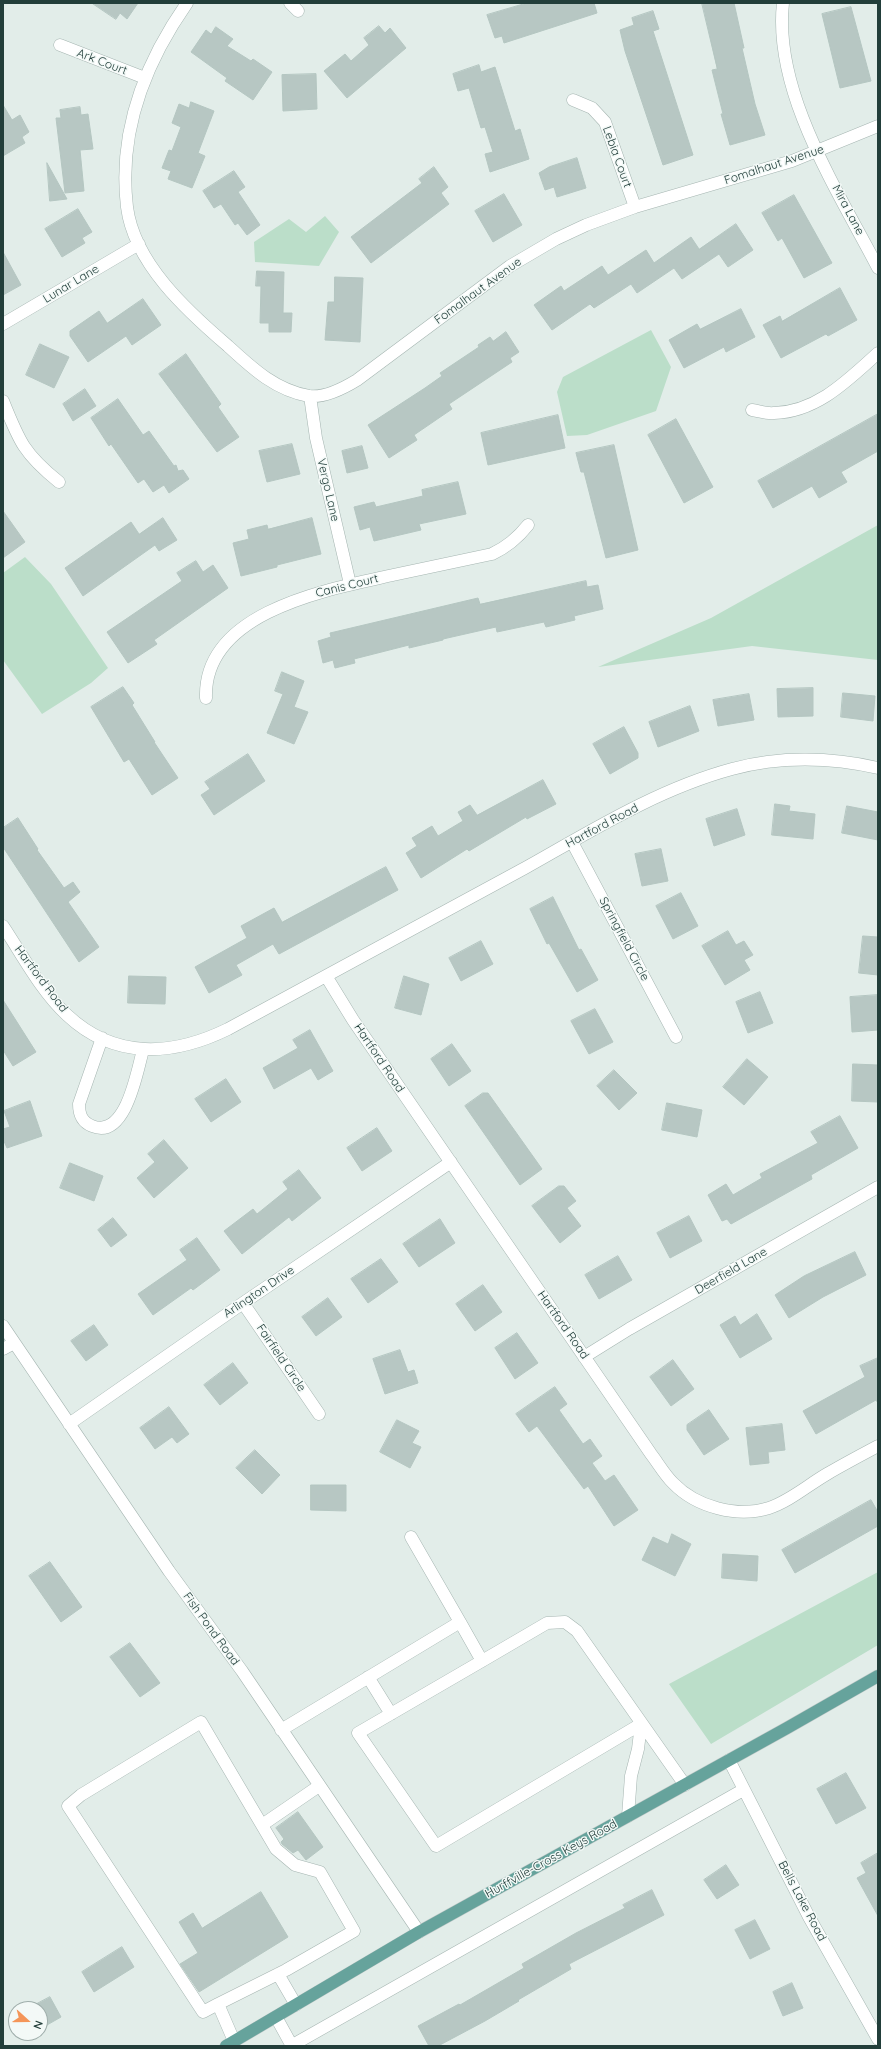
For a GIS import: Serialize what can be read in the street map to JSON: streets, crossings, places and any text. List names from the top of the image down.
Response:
{
  "streets": {
    "main road": ["Hurffville-Cross Keys Road"],
    "street": [
      "Ark Court",
      "Lebia Court",
      "Fomalhaut Avenue",
      "Mira Lane",
      "Lunar Lane",
      "Vergo Lane",
      "Canis Court",
      "Hartford Road",
      "Springfield Circle",
      "Deerfield Lane",
      "Arlington Drive",
      "Fairfield Circle",
      "Fish Pond Road",
      "Bells Lake Road"
    ]
  },
  "crossings": [
    ["Ark Court", "Fomalhaut Avenue"],
    ["Lebia Court", "Fomalhaut Avenue"],
    ["Fomalhaut Avenue", "Mira Lane"],
    ["Fomalhaut Avenue", "Lunar Lane"],
    ["Fomalhaut Avenue", "Vergo Lane"],
    ["Vergo Lane", "Canis Court"],
    ["Hartford Road", "Springfield Circle"],
    ["Hartford Road", "Deerfield Lane"],
    ["Hartford Road", "Arlington Drive"],
    ["Arlington Drive", "Fairfield Circle"],
    ["Arlington Drive", "Fish Pond Road"],
    ["Fish Pond Road", "Hurffville-Cross Keys Road"],
    ["Hurffville-Cross Keys Road", "Bells Lake Road"]
  ],
  "north": "right"
}
